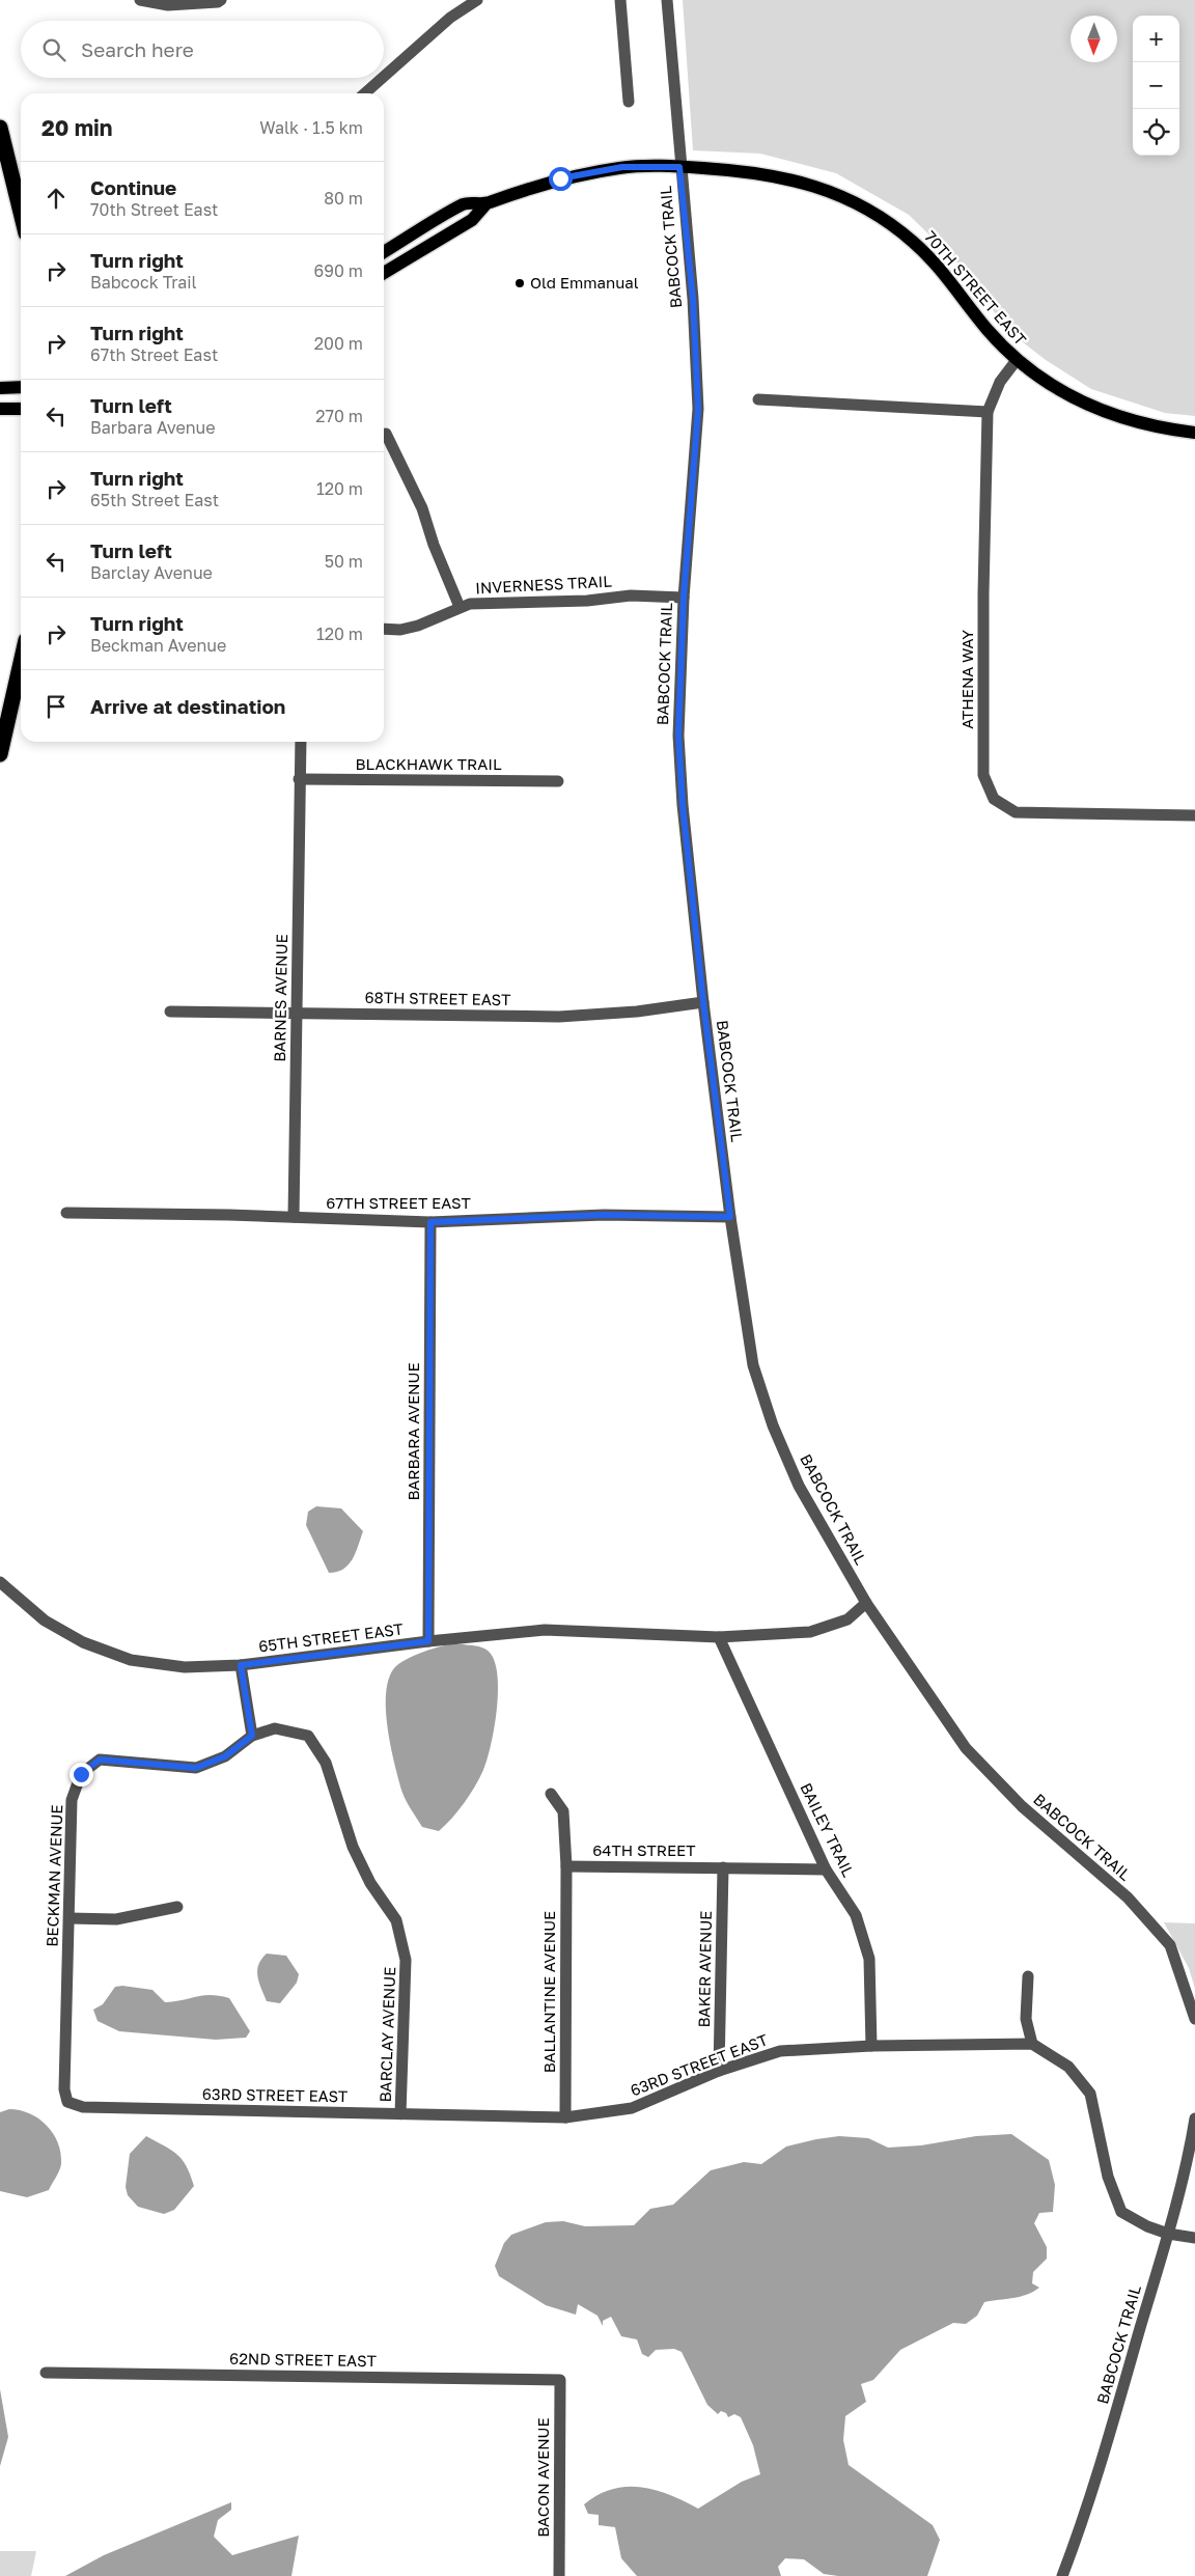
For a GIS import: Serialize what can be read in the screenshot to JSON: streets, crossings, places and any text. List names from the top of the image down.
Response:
{
  "streets": {
    "main road": ["70TH STREET EAST"],
    "street": [
      "BABCOCK TRAIL",
      "INVERNESS TRAIL",
      "ATHENA WAY",
      "BLACKHAWK TRAIL",
      "BARNES AVENUE",
      "68TH STREET EAST",
      "67TH STREET EAST",
      "BARBARA AVENUE",
      "65TH STREET EAST",
      "BAILEY TRAIL",
      "64TH STREET",
      "BECKMAN AVENUE",
      "BAKER AVENUE",
      "BALLANTINE AVENUE",
      "BARCLAY AVENUE",
      "63RD STREET EAST",
      "62ND STREET EAST",
      "BACON AVENUE"
    ]
  },
  "crossings": [
    ["BABCOCK TRAIL", "70TH STREET EAST"],
    ["BABCOCK TRAIL", "INVERNESS TRAIL"],
    ["BABCOCK TRAIL", "68TH STREET EAST"],
    ["BABCOCK TRAIL", "67TH STREET EAST"],
    ["BABCOCK TRAIL", "65TH STREET EAST"],
    ["70TH STREET EAST", "ATHENA WAY"],
    ["BLACKHAWK TRAIL", "BARNES AVENUE"],
    ["BARNES AVENUE", "68TH STREET EAST"],
    ["BARNES AVENUE", "67TH STREET EAST"],
    ["67TH STREET EAST", "BARBARA AVENUE"],
    ["BARBARA AVENUE", "65TH STREET EAST"],
    ["65TH STREET EAST", "BAILEY TRAIL"],
    ["BAILEY TRAIL", "64TH STREET"],
    ["BAILEY TRAIL", "63RD STREET EAST"],
    ["64TH STREET", "BAKER AVENUE"],
    ["64TH STREET", "BALLANTINE AVENUE"],
    ["BECKMAN AVENUE", "BARCLAY AVENUE"],
    ["BECKMAN AVENUE", "63RD STREET EAST"],
    ["BAKER AVENUE", "63RD STREET EAST"],
    ["BALLANTINE AVENUE", "63RD STREET EAST"],
    ["BARCLAY AVENUE", "63RD STREET EAST"],
    ["62ND STREET EAST", "BACON AVENUE"]
  ],
  "places": ["Old Emmanual"],
  "north": "bottom",
  "page": {
    "map_buttons": ["+", "−"],
    "search": "Search here",
    "heading": ["20 min", "Walk · 1.5 km"],
    "list": [
      ["Continue", "70th Street East", "80 m"],
      ["Turn right", "Babcock Trail", "690 m"],
      ["Turn right", "67th Street East", "200 m"],
      ["Turn left", "Barbara Avenue", "270 m"],
      ["Turn right", "65th Street East", "120 m"],
      ["Turn left", "Barclay Avenue", "50 m"],
      ["Turn right", "Beckman Avenue", "120 m"],
      "Arrive at destination"
    ]
  }
}
